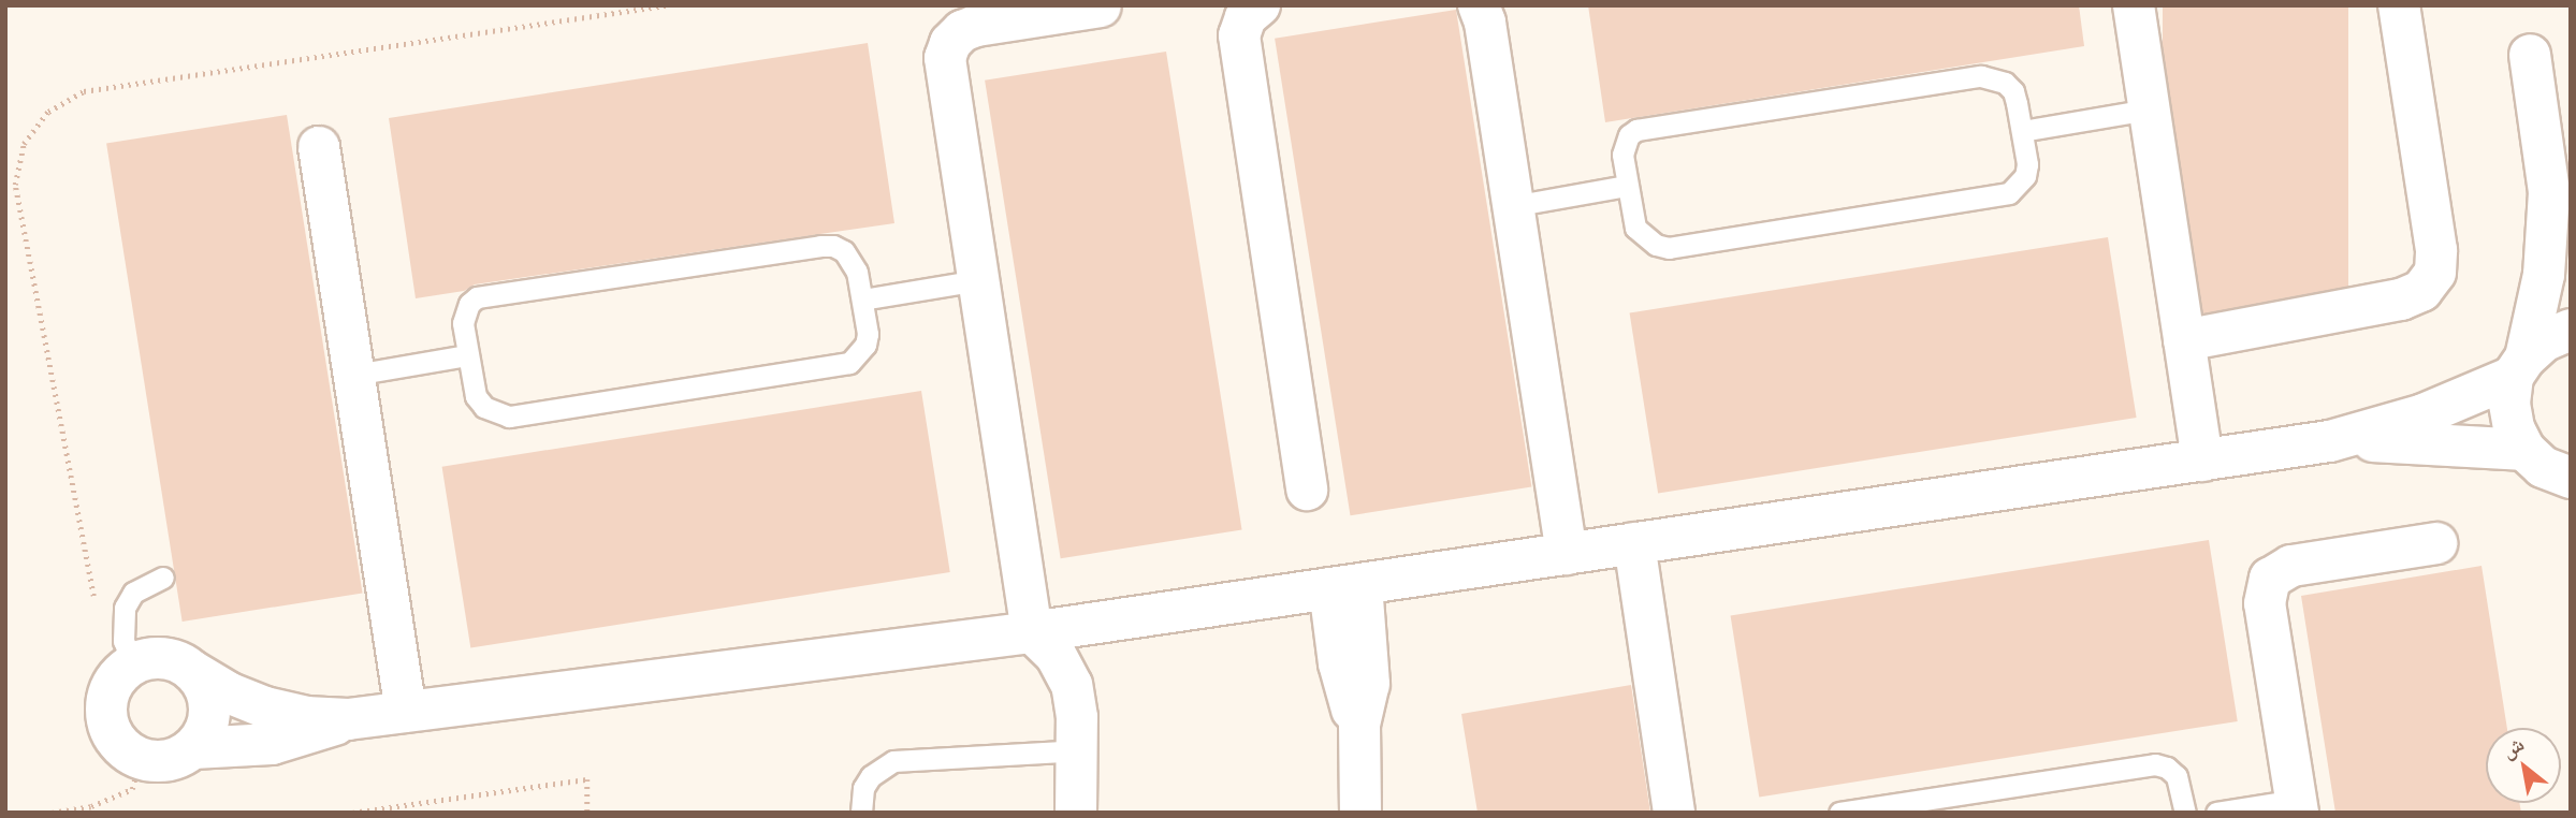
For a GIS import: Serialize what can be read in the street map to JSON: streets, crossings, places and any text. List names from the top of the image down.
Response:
{
  "north": "top left"
}
